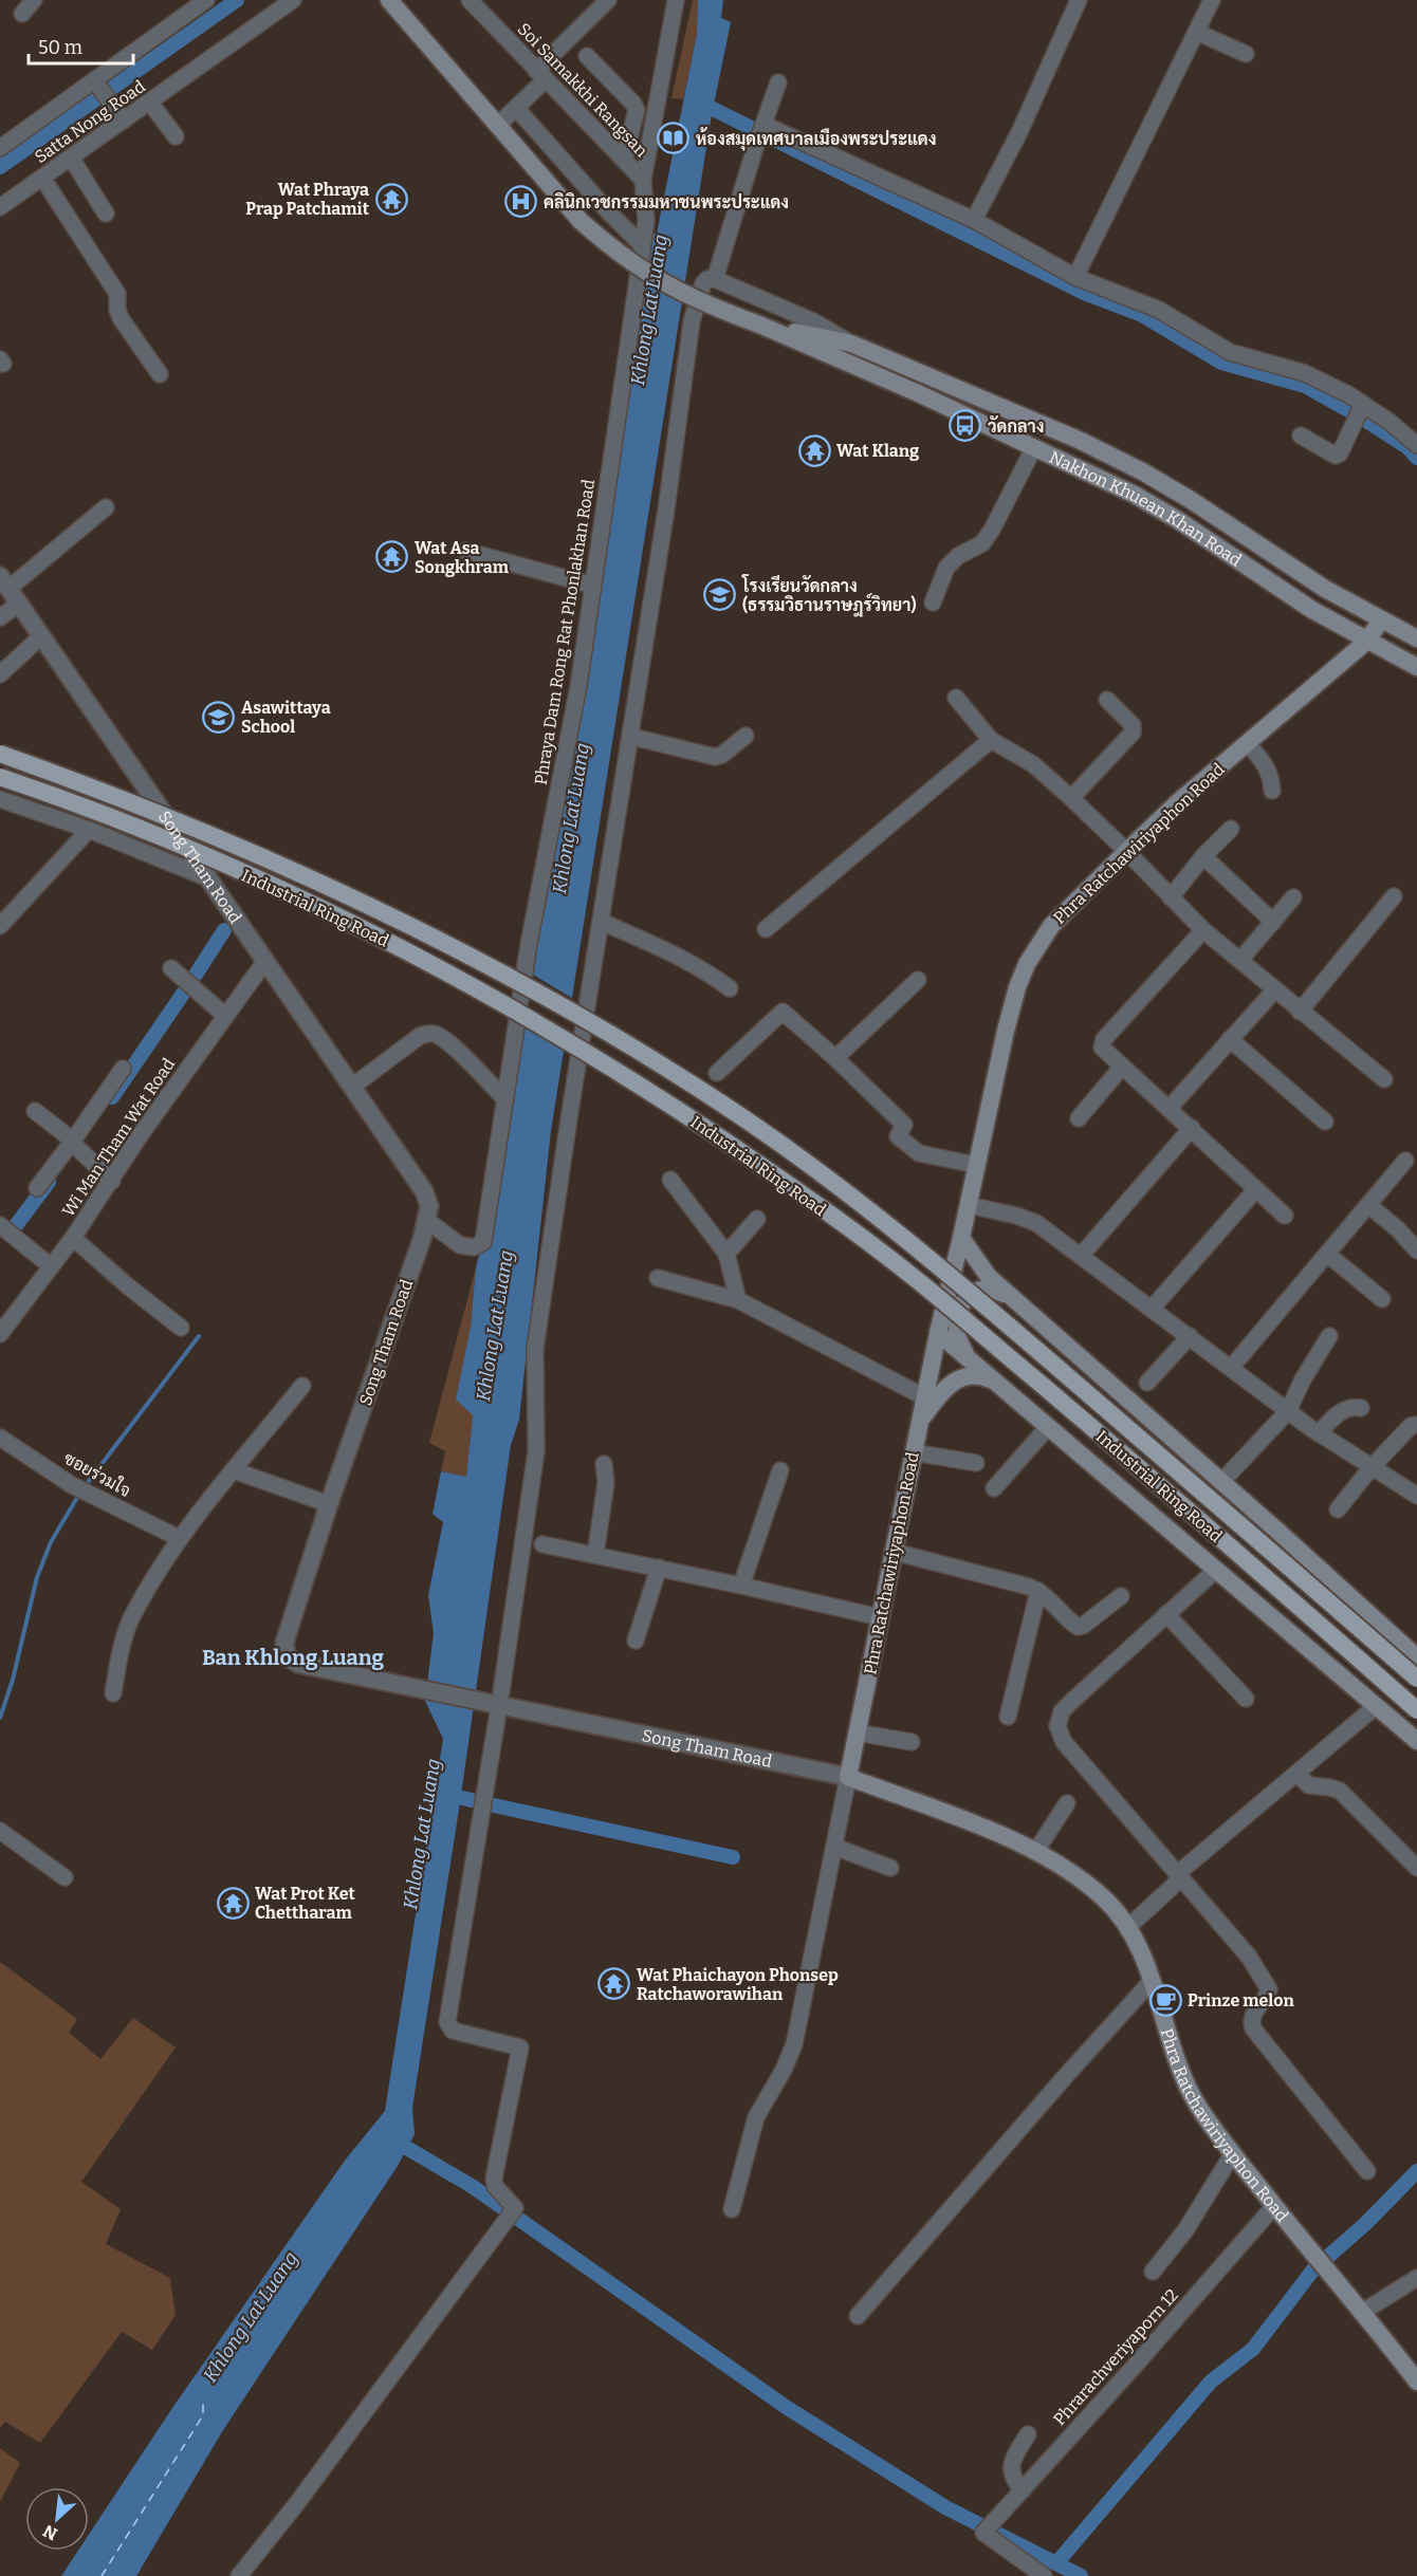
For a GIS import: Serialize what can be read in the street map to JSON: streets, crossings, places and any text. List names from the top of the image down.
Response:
{
  "streets": {
    "main road": ["Nakhon Khuean Khan Road", "Phra Ratchawiriyaphon Road", "Industrial Ring Road"],
    "street": [
      "Soi Samakkhi Rangsan",
      "Satta Nong Road",
      "Phraya Dam Rong Rat Phonlakhan Road",
      "Song Tham Road",
      "Wi Man Tham Wat Road",
      "ซอยร่วมใจ",
      "Phrarachveriyaporn 12"
    ]
  },
  "crossings": [
    ["Soi Samakkhi Rangsan", "Phraya Dam Rong Rat Phonlakhan Road"],
    ["Nakhon Khuean Khan Road", "Phra Ratchawiriyaphon Road"],
    ["Phraya Dam Rong Rat Phonlakhan Road", "Song Tham Road"],
    ["Phra Ratchawiriyaphon Road", "Song Tham Road"],
    ["Phra Ratchawiriyaphon Road", "Industrial Ring Road"],
    ["Phra Ratchawiriyaphon Road", "Phrarachveriyaporn 12"],
    ["Song Tham Road", "Wi Man Tham Wat Road"]
  ],
  "districts": ["Ban Khlong Luang"],
  "water": ["Khlong Lat Luang"],
  "places": {
    "library": ["ห้องสมุดเทศบาลเมืองพระประแดง"],
    "temple": [
      "Wat Phraya Prap Patchamit",
      "Wat Klang",
      "Wat Asa Songkhram",
      "Wat Prot Ket Chettharam",
      "Wat Phaichayon Phonsep Ratchaworawihan"
    ],
    "hospital": ["คลินิกเวชกรรมมหาชนพระประแดง"],
    "bus stop": ["วัดกลาง"],
    "school or university": ["โรงเรียนวัดกลาง (ธรรมวิธานราษฎร์วิทยา)", "Asawittaya School"],
    "cafe": ["Prinze melon"]
  },
  "scale_bar": "50 m",
  "north": "bottom left"
}
